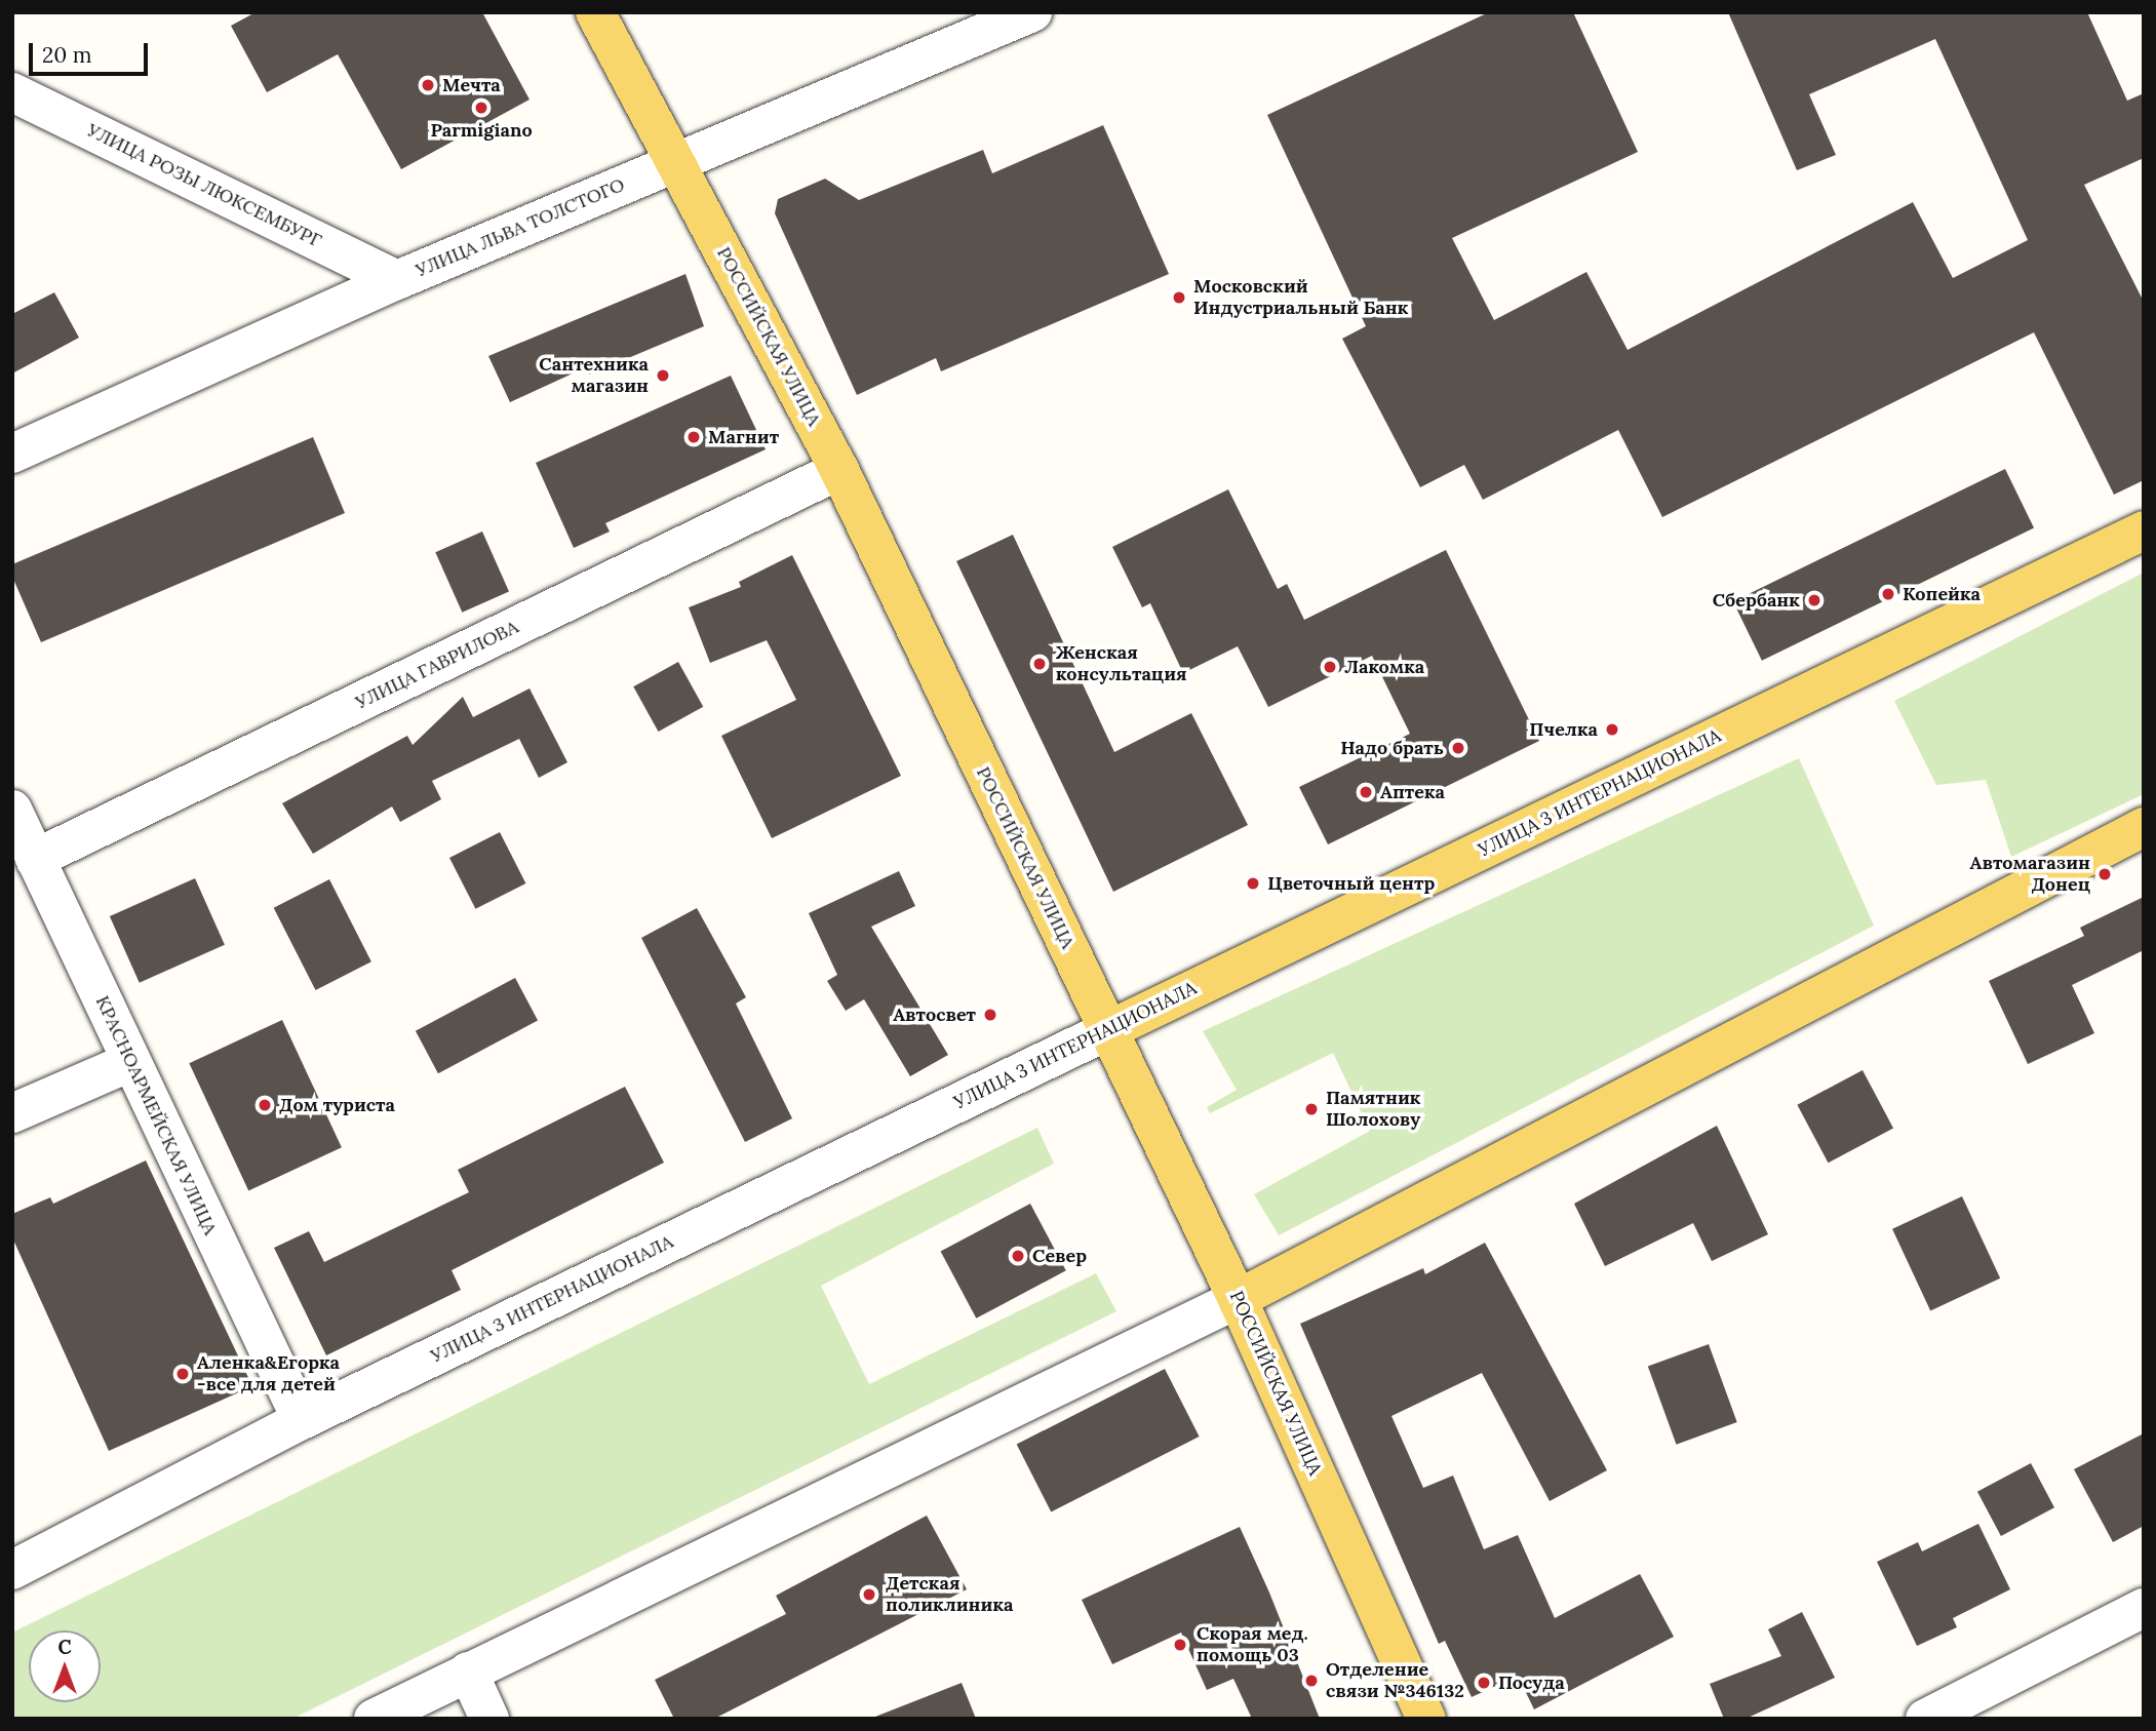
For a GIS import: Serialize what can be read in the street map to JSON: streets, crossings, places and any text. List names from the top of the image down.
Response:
{
  "streets": {
    "main road": ["РОССИЙСКАЯ УЛИЦА", "УЛИЦА 3 ИНТЕРНАЦИОНАЛА"],
    "street": [
      "УЛИЦА РОЗЫ ЛЮКСЕМБУРГ",
      "УЛИЦА ЛЬВА ТОЛСТОГО",
      "УЛИЦА ГАВРИЛОВА",
      "КРАСНОАРМЕЙСКАЯ УЛИЦА"
    ]
  },
  "crossings": [
    ["УЛИЦА РОЗЫ ЛЮКСЕМБУРГ", "УЛИЦА ЛЬВА ТОЛСТОГО"],
    ["УЛИЦА ЛЬВА ТОЛСТОГО", "РОССИЙСКАЯ УЛИЦА"],
    ["РОССИЙСКАЯ УЛИЦА", "УЛИЦА ГАВРИЛОВА"],
    ["РОССИЙСКАЯ УЛИЦА", "УЛИЦА 3 ИНТЕРНАЦИОНАЛА"],
    ["УЛИЦА ГАВРИЛОВА", "КРАСНОАРМЕЙСКАЯ УЛИЦА"],
    ["УЛИЦА 3 ИНТЕРНАЦИОНАЛА", "КРАСНОАРМЕЙСКАЯ УЛИЦА"]
  ],
  "places": [
    "Мечта",
    "Parmigiano",
    "Московский Индустриальный Банк",
    "Сантехника магазин",
    "Магнит",
    "Копейка",
    "Сбербанк",
    "Женская консультация",
    "Лакомка",
    "Пчелка",
    "Надо брать",
    "Аптека",
    "Автомагазин Донец",
    "Цветочный центр",
    "Автосвет",
    "Дом туриста",
    "Памятник Шолохову",
    "Север",
    "Аленка&Егорка -все для детей",
    "Детская поликлиника",
    "Скорая мед. помощь 03",
    "Отделение связи №346132",
    "Посуда"
  ],
  "scale_bar": "20 m",
  "north": "top"
}
